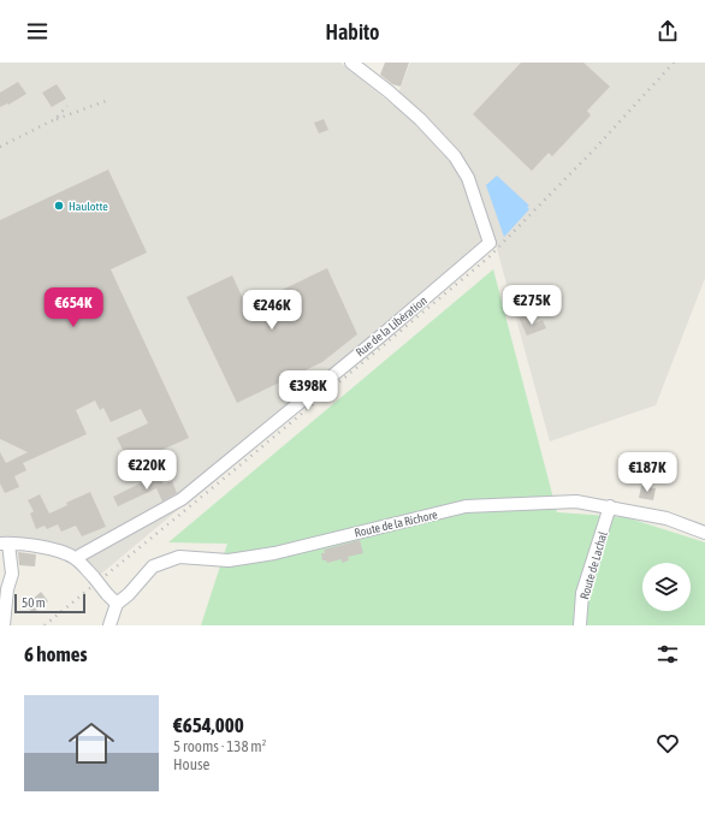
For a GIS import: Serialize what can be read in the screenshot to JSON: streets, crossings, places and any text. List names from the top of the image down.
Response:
{
  "streets": {
    "street": ["Rue de la Libération", "Route de la Richore", "Route de Lachal"]
  },
  "crossings": [
    ["Route de la Richore", "Route de Lachal"]
  ],
  "places": ["Haulotte"],
  "scale_bar": "50 m",
  "page": {
    "header": "Habito",
    "price": [
      "€275K",
      "€654K",
      "€246K",
      "€398K",
      "€220K",
      "€187K"
    ],
    "scale": "50 m",
    "heading": "6 homes",
    "list": [
      {
        "name": "€654,000",
        "note": "5 rooms · 138 m² · House"
      }
    ]
  }
}
